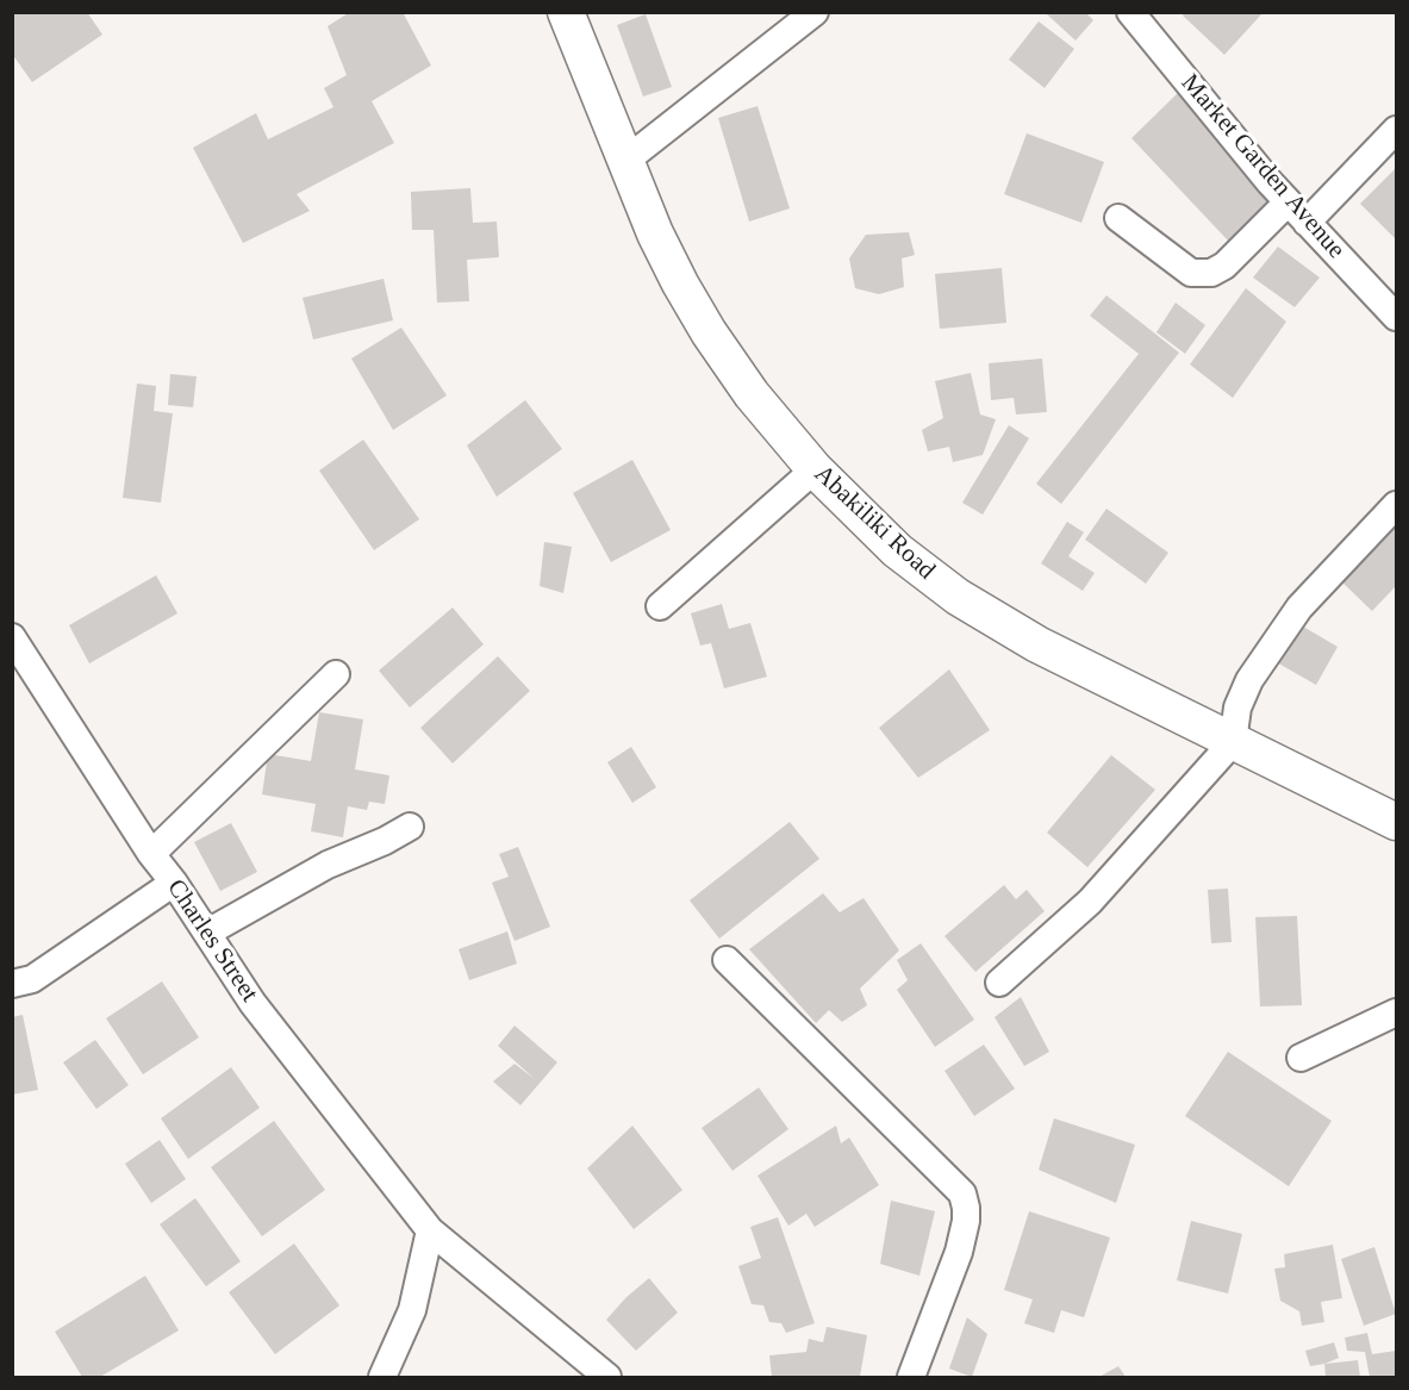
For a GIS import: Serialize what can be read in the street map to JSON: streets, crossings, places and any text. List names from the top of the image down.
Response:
{
  "streets": {
    "main road": ["Abakiliki Road"],
    "street": ["Market Garden Avenue", "Charles Street"]
  }
}
